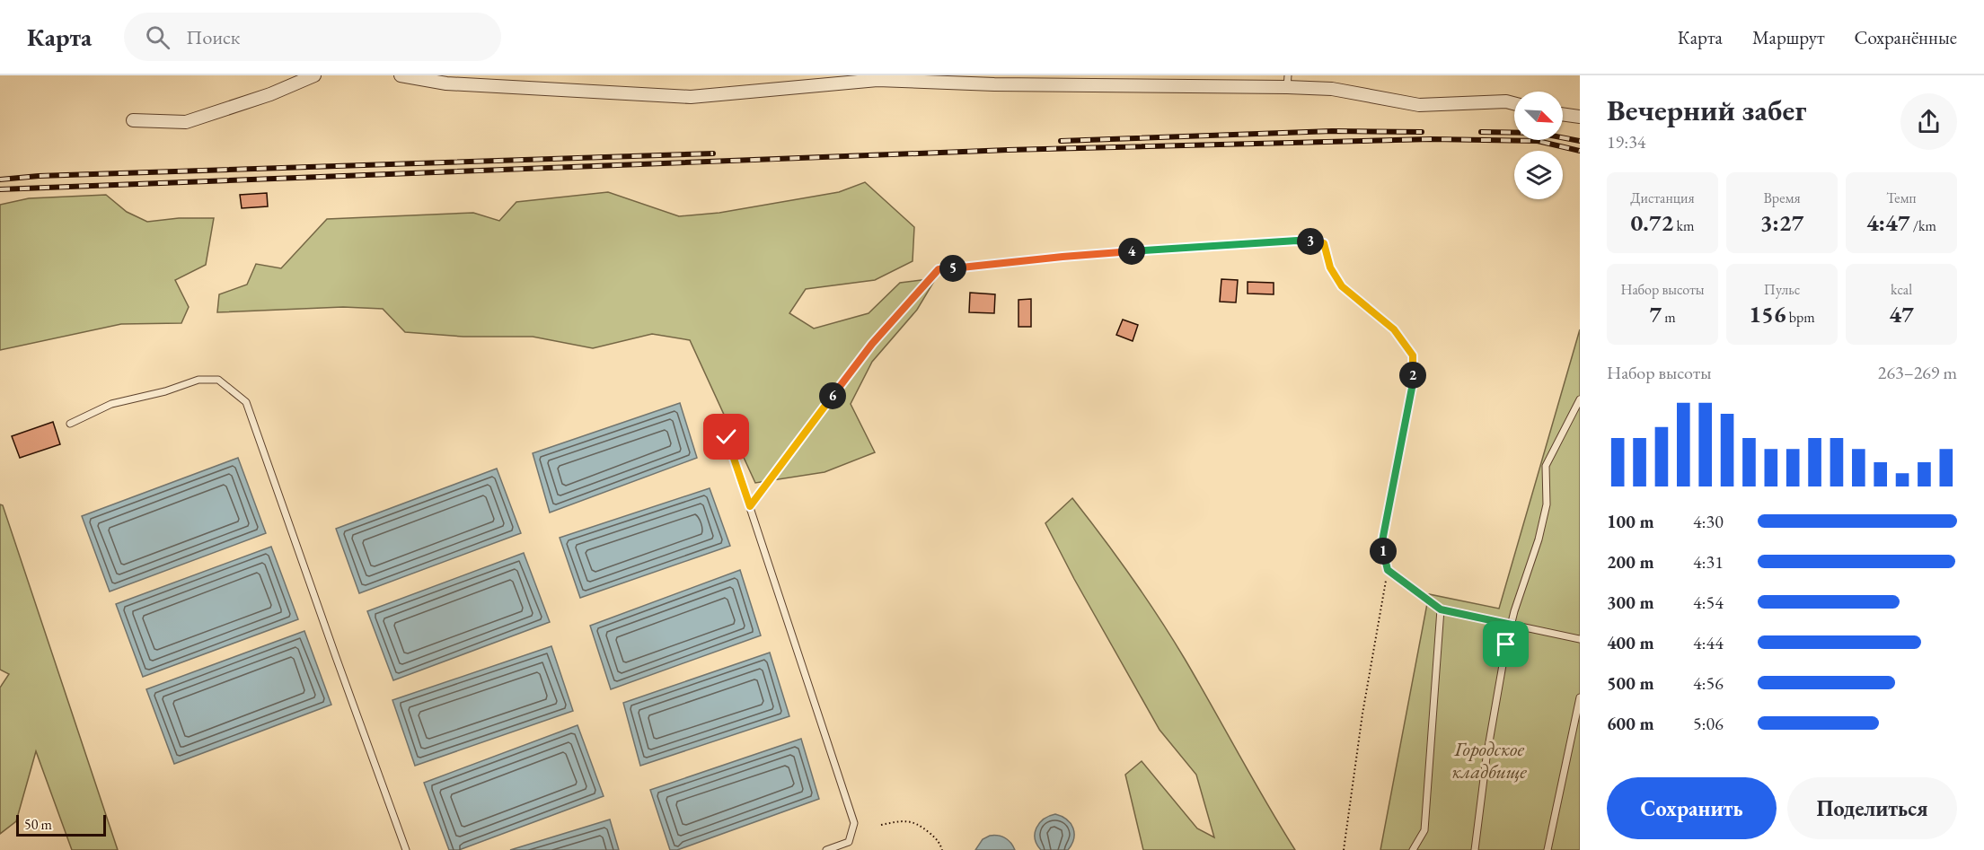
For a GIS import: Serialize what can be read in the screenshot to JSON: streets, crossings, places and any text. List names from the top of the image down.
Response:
{
  "parks": ["Городское кладбище"],
  "scale_bar": "50 m",
  "north": "bottom right",
  "page": {
    "header": "Карта",
    "search": "Поиск",
    "nav": ["Карта", "Маршрут", "Сохранённые"],
    "heading": ["Вечерний забег", "19:34"],
    "stats": [
      ["Дистанция", "0.72 km"],
      ["Время", "3:27"],
      ["Темп", "4:47 /km"],
      ["Набор высоты", "7 m"],
      ["Пульс", "156 bpm"],
      ["kcal", "47"]
    ],
    "pins": [
      "3",
      "4",
      "5",
      "2",
      "6",
      "1"
    ],
    "chart": ["Набор высоты", "263–269 m"],
    "list": [
      {
        "name": "100 m",
        "note": "4:30"
      },
      {
        "name": "200 m",
        "note": "4:31"
      },
      {
        "name": "300 m",
        "note": "4:54"
      },
      {
        "name": "400 m",
        "note": "4:44"
      },
      {
        "name": "500 m",
        "note": "4:56"
      },
      {
        "name": "600 m",
        "note": "5:06"
      }
    ],
    "buttons": ["Сохранить", "Поделиться"],
    "scale": "50 m"
  }
}
